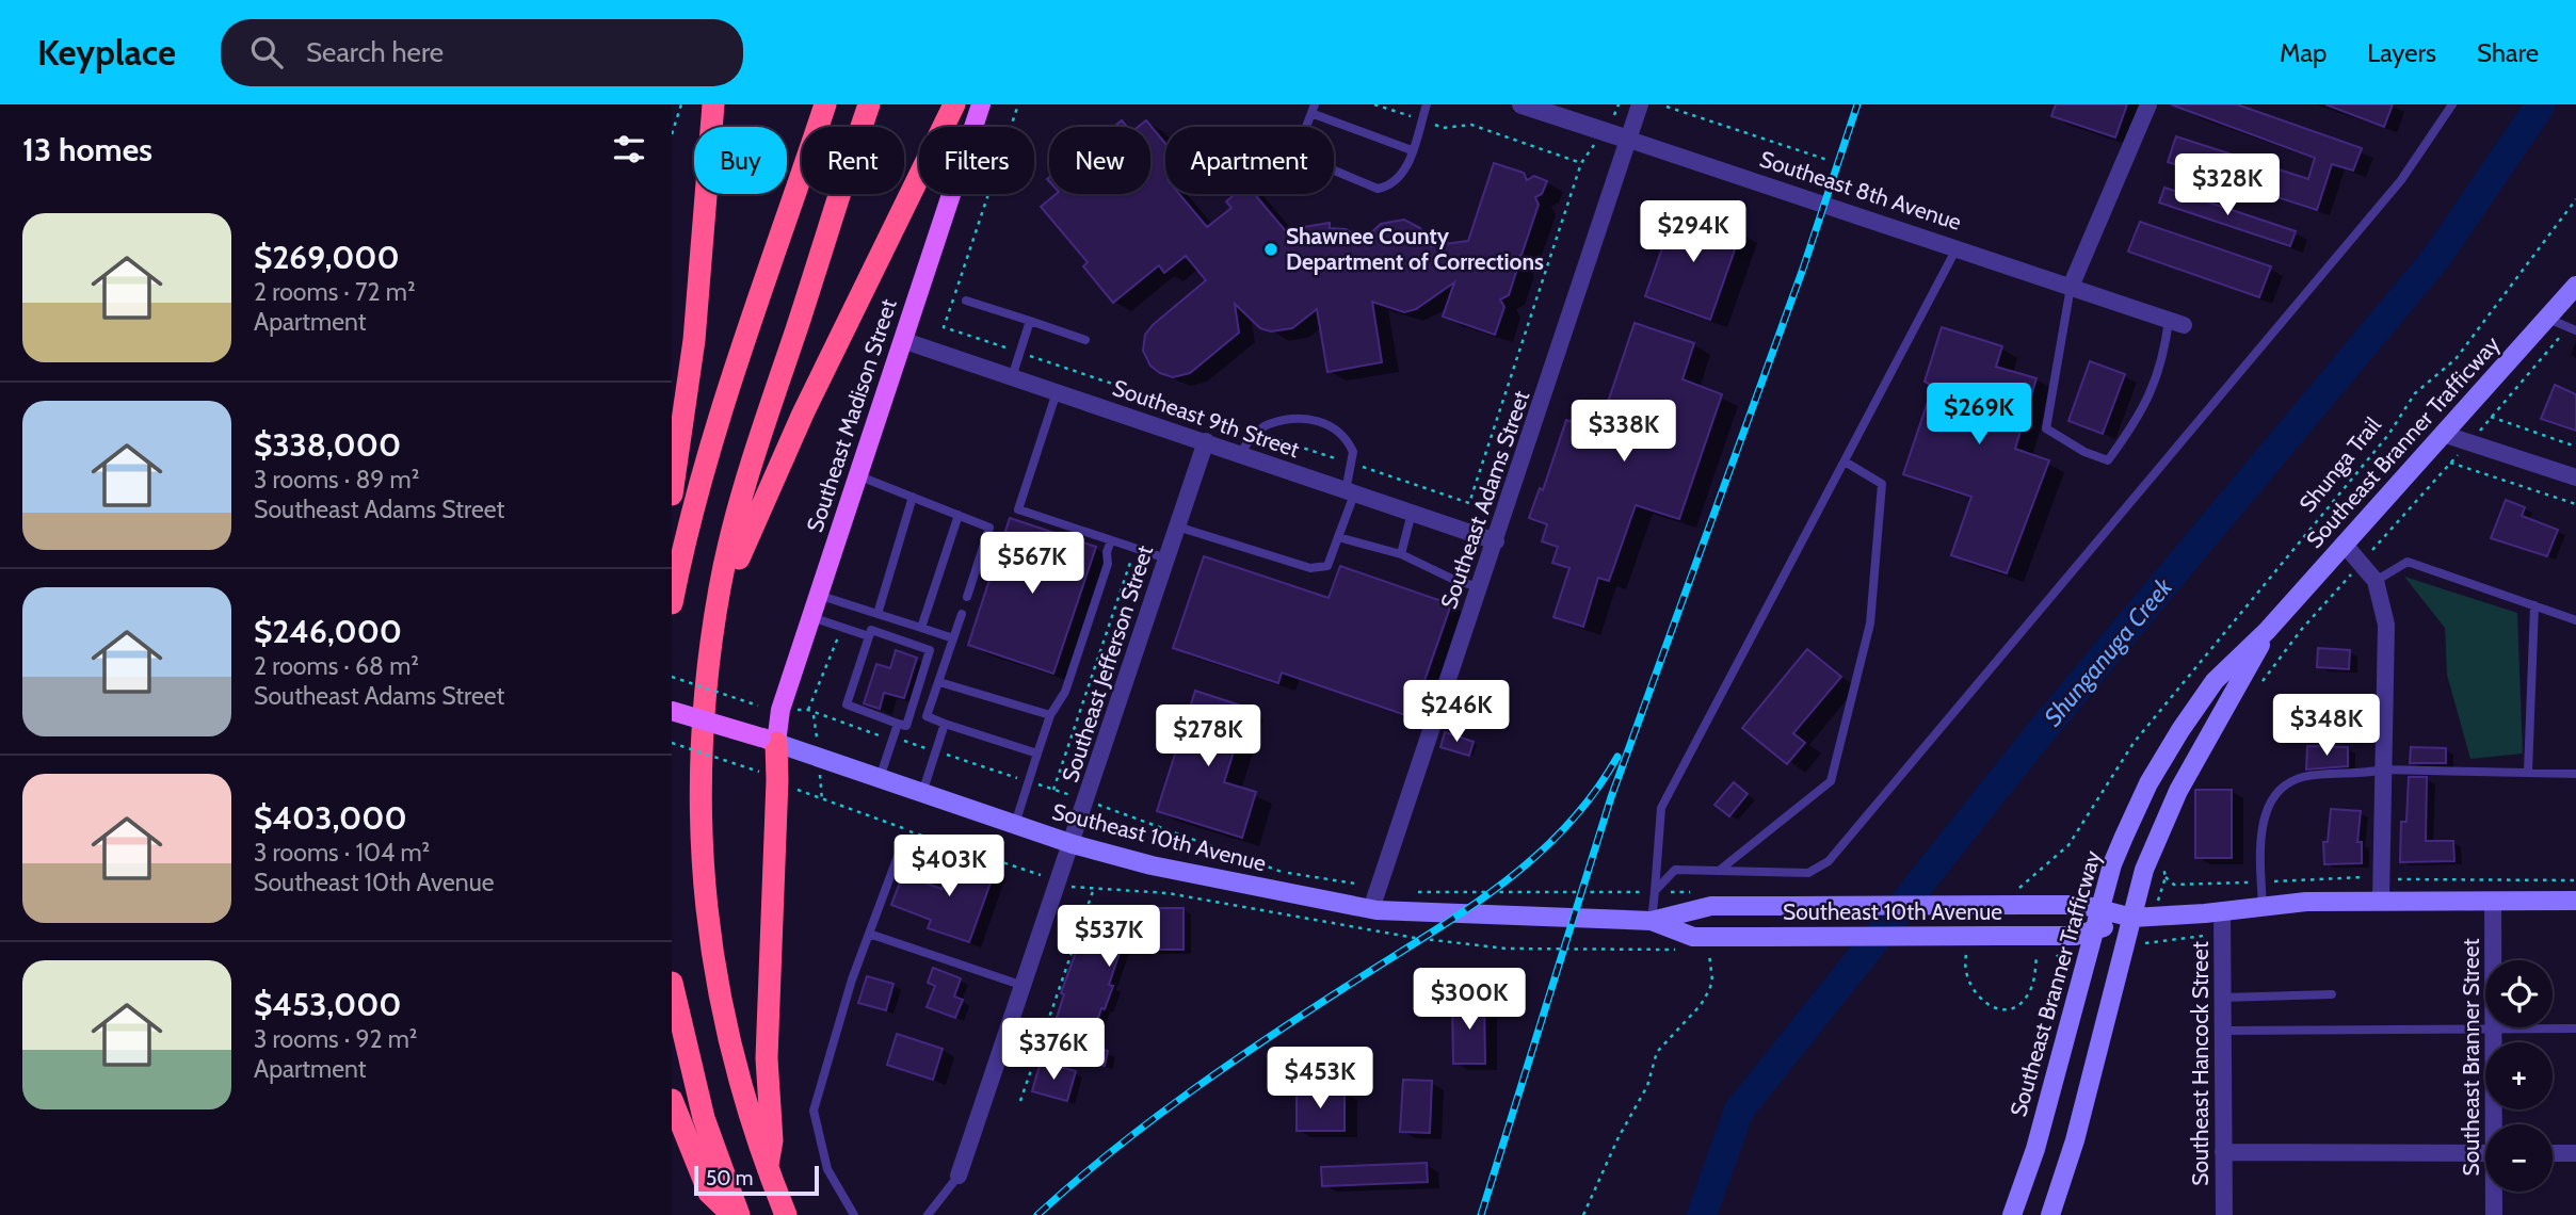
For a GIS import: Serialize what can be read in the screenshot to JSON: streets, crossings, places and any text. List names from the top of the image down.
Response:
{
  "streets": {
    "main road": ["Southeast Madison Street", "Southeast Branner Trafficway", "Southeast 10th Avenue"],
    "street": [
      "Southeast 8th Avenue",
      "Southeast 9th Street",
      "Southeast Adams Street",
      "Southeast Jefferson Street",
      "Southeast Branner Street",
      "Southeast Hancock Street"
    ],
    "path": ["Shunga Trail"]
  },
  "crossings": [
    ["Southeast 8th Avenue", "Southeast Adams Street"],
    ["Southeast Madison Street", "Southeast 9th Street"],
    ["Southeast Madison Street", "Southeast 10th Avenue"],
    ["Southeast 9th Street", "Southeast Adams Street"],
    ["Southeast 9th Street", "Southeast Jefferson Street"],
    ["Southeast Branner Trafficway", "Southeast 10th Avenue"],
    ["Shunga Trail", "Southeast 10th Avenue"],
    ["Southeast Adams Street", "Southeast 10th Avenue"],
    ["Southeast Jefferson Street", "Southeast 10th Avenue"],
    ["Southeast 10th Avenue", "Southeast Branner Street"],
    ["Southeast 10th Avenue", "Southeast Hancock Street"]
  ],
  "water": ["Shunganuga Creek"],
  "places": ["Shawnee County Department of Corrections"],
  "scale_bar": "50 m",
  "page": {
    "header": "Keyplace",
    "search": "Search here",
    "nav": ["Map", "Layers", "Share"],
    "heading": "13 homes",
    "chip": [
      "Buy",
      "Rent",
      "Filters",
      "New",
      "Apartment"
    ],
    "price": [
      "$328K",
      "$294K",
      "$269K",
      "$338K",
      "$567K",
      "$246K",
      "$348K",
      "$278K",
      "$403K",
      "$537K",
      "$300K",
      "$376K",
      "$453K"
    ],
    "list": [
      {
        "name": "$269,000",
        "note": "2 rooms · 72 m² · Apartment"
      },
      {
        "name": "$338,000",
        "note": "3 rooms · 89 m² · Southeast Adams Street"
      },
      {
        "name": "$246,000",
        "note": "2 rooms · 68 m² · Southeast Adams Street"
      },
      {
        "name": "$403,000",
        "note": "3 rooms · 104 m² · Southeast 10th Avenue"
      },
      {
        "name": "$453,000",
        "note": "3 rooms · 92 m² · Apartment"
      }
    ],
    "map_buttons": ["+", "−"],
    "scale": "50 m"
  }
}
